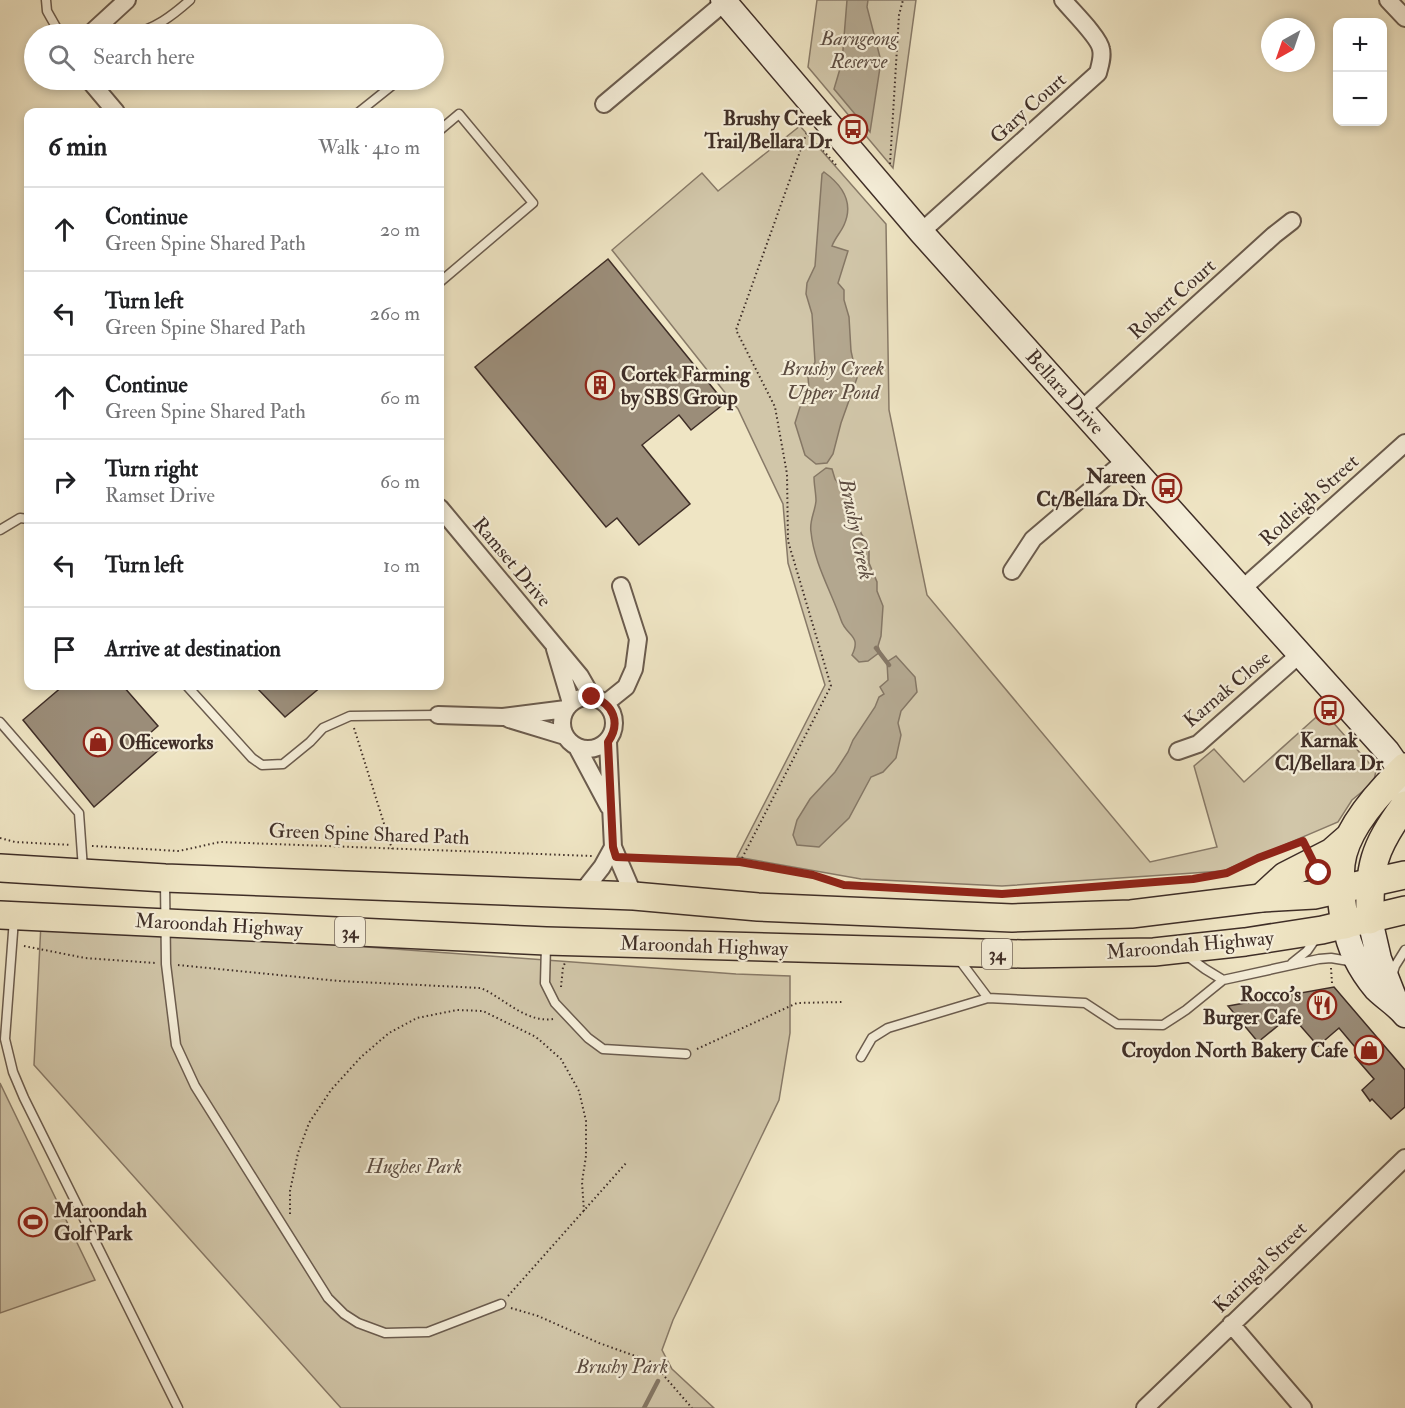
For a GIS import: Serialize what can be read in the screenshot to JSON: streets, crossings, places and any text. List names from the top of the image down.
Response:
{
  "streets": {
    "main road": ["Bellara Drive", "Maroondah Highway", "34"],
    "street": [
      "Gary Court",
      "Robert Court",
      "Rodleigh Street",
      "Ramset Drive",
      "Karnak Close",
      "Karingal Street"
    ],
    "path": ["Green Spine Shared Path"]
  },
  "crossings": [
    ["Gary Court", "Bellara Drive"],
    ["Robert Court", "Bellara Drive"],
    ["Bellara Drive", "Rodleigh Street"],
    ["Bellara Drive", "Karnak Close"]
  ],
  "water": ["Brushy Creek Upper Pond", "Brushy Creek"],
  "parks": ["Barngeong Reserve", "Hughes Park", "Brushy Park"],
  "places": {
    "bus stop": ["Brushy Creek Trail/Bellara Dr", "Nareen Ct/Bellara Dr", "Karnak Cl/Bellara Dr"],
    "building": ["Cortek Farming by SBS Group"],
    "shop": ["Officeworks", "Croydon North Bakery Cafe"],
    "restaurant": ["Rocco's Burger Cafe"],
    "sports": ["Maroondah Golf Park"]
  },
  "north": "bottom left",
  "page": {
    "map_buttons": ["+", "−"],
    "search": "Search here",
    "heading": ["6 min", "Walk · 410 m"],
    "list": [
      ["Continue", "Green Spine Shared Path", "20 m"],
      ["Turn left", "Green Spine Shared Path", "260 m"],
      ["Continue", "Green Spine Shared Path", "60 m"],
      ["Turn right", "Ramset Drive", "60 m"],
      ["Turn left", "10 m"],
      "Arrive at destination"
    ]
  }
}
